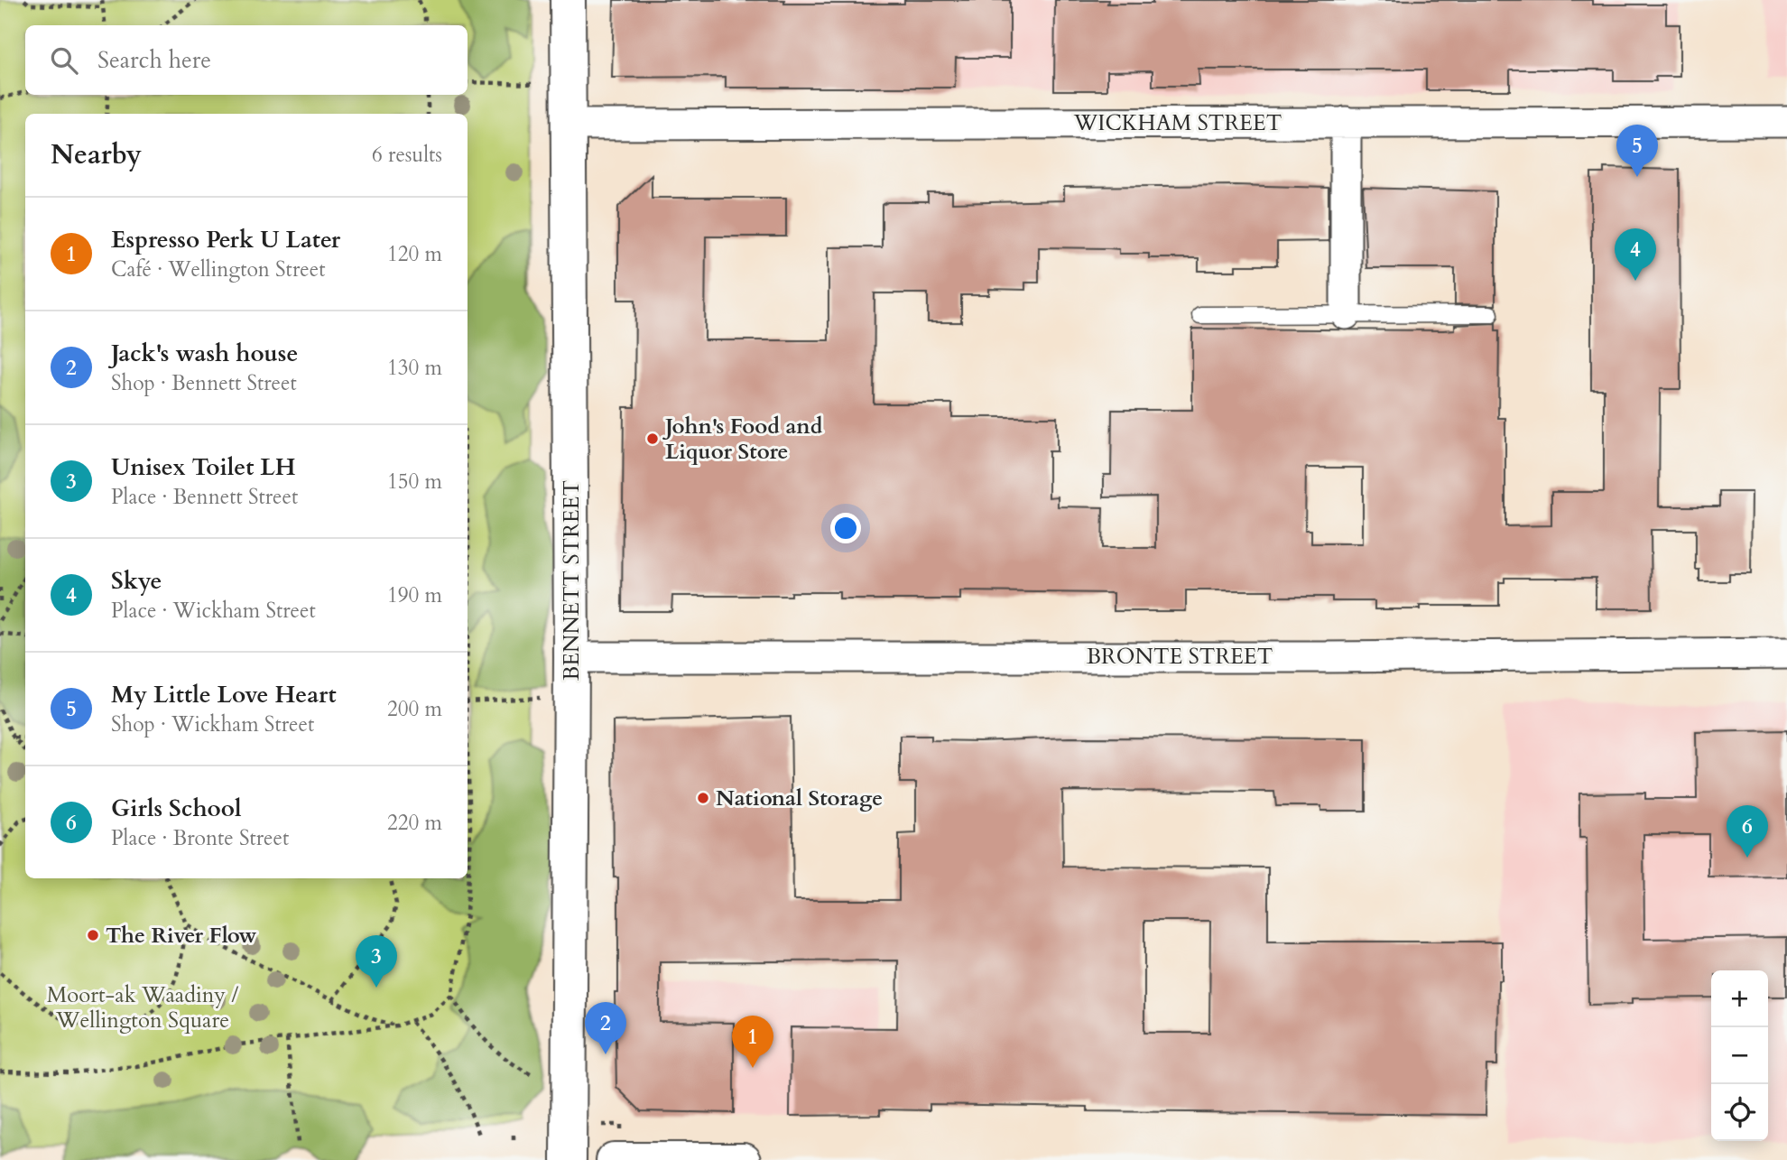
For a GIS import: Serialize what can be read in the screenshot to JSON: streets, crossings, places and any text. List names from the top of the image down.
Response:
{
  "streets": {
    "main road": ["BENNETT STREET"],
    "street": ["WICKHAM STREET", "BRONTE STREET"]
  },
  "crossings": [
    ["WICKHAM STREET", "BENNETT STREET"],
    ["BENNETT STREET", "BRONTE STREET"]
  ],
  "parks": ["Moort-ak Waadiny / Wellington Square"],
  "places": ["John's Food and Liquor Store", "National Storage", "The River Flow"],
  "page": {
    "search": "Search here",
    "heading": ["Nearby", "6 results"],
    "pins": [
      "5",
      "4",
      "6",
      "3",
      "2",
      "1"
    ],
    "list": [
      {
        "mark": "1",
        "name": "Espresso Perk U Later",
        "note": "Café · Wellington Street",
        "value": "120 m"
      },
      {
        "mark": "2",
        "name": "Jack's wash house",
        "note": "Shop · Bennett Street",
        "value": "130 m"
      },
      {
        "mark": "3",
        "name": "Unisex Toilet LH",
        "note": "Place · Bennett Street",
        "value": "150 m"
      },
      {
        "mark": "4",
        "name": "Skye",
        "note": "Place · Wickham Street",
        "value": "190 m"
      },
      {
        "mark": "5",
        "name": "My Little Love Heart",
        "note": "Shop · Wickham Street",
        "value": "200 m"
      },
      {
        "mark": "6",
        "name": "Girls School",
        "note": "Place · Bronte Street",
        "value": "220 m"
      }
    ],
    "map_buttons": ["+", "−"]
  }
}
